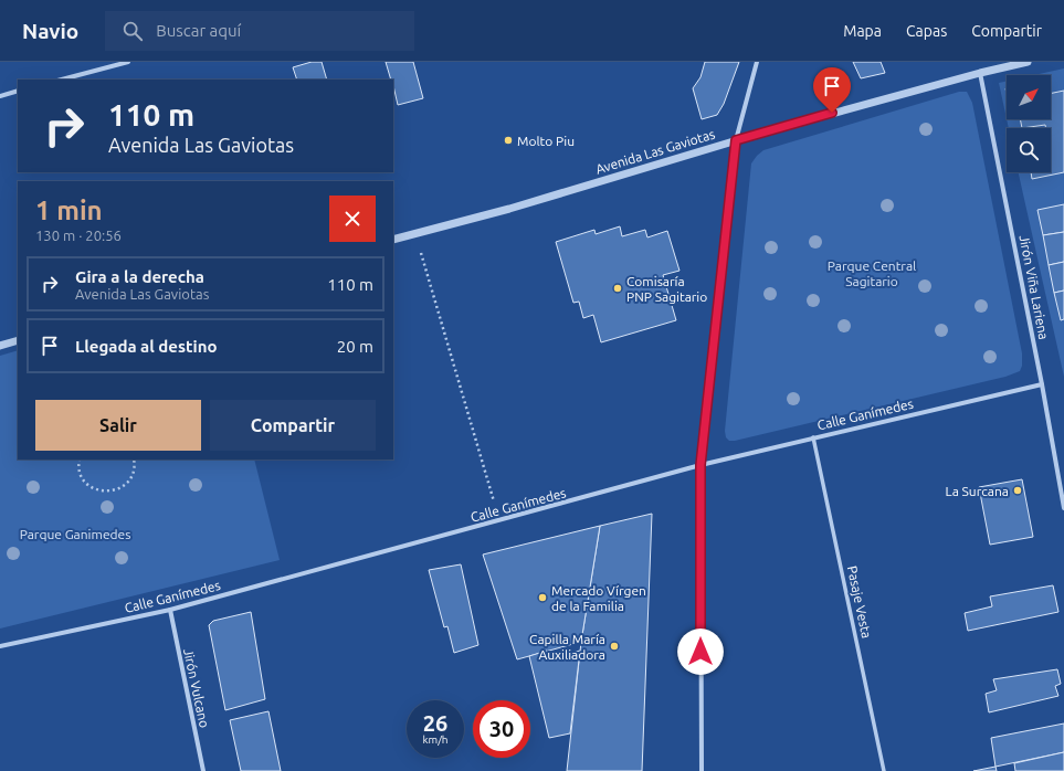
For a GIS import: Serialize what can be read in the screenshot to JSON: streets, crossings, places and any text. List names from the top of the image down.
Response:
{
  "streets": {
    "street": [
      "Avenida Las Gaviotas",
      "Jirón Viña Lariena",
      "Calle Ganímedes",
      "Pasaje Vesta",
      "Jirón Vulcano"
    ]
  },
  "crossings": [
    ["Avenida Las Gaviotas", "Jirón Viña Lariena"],
    ["Jirón Viña Lariena", "Calle Ganímedes"],
    ["Calle Ganímedes", "Pasaje Vesta"],
    ["Calle Ganímedes", "Jirón Vulcano"]
  ],
  "parks": ["Parque Central Sagitario", "Parque Ganimedes"],
  "places": [
    "Molto Piu",
    "Comisaría PNP Sagitario",
    "La Surcana",
    "Mercado Vírgen de la Familia",
    "Capilla María Auxiliadora"
  ],
  "north": "top right",
  "page": {
    "header": "Navio",
    "search": "Buscar aquí",
    "nav": ["Mapa", "Capas", "Compartir"],
    "turn": ["110 m", "Avenida Las Gaviotas"],
    "heading": ["1 min", "130 m · 20:56"],
    "list": [
      {
        "name": "Gira a la derecha",
        "note": "Avenida Las Gaviotas",
        "value": "110 m"
      },
      {
        "name": "Llegada al destino",
        "value": "20 m"
      }
    ],
    "buttons": ["Salir", "Compartir"],
    "speed": "26 km/h",
    "limit": "30"
  }
}
